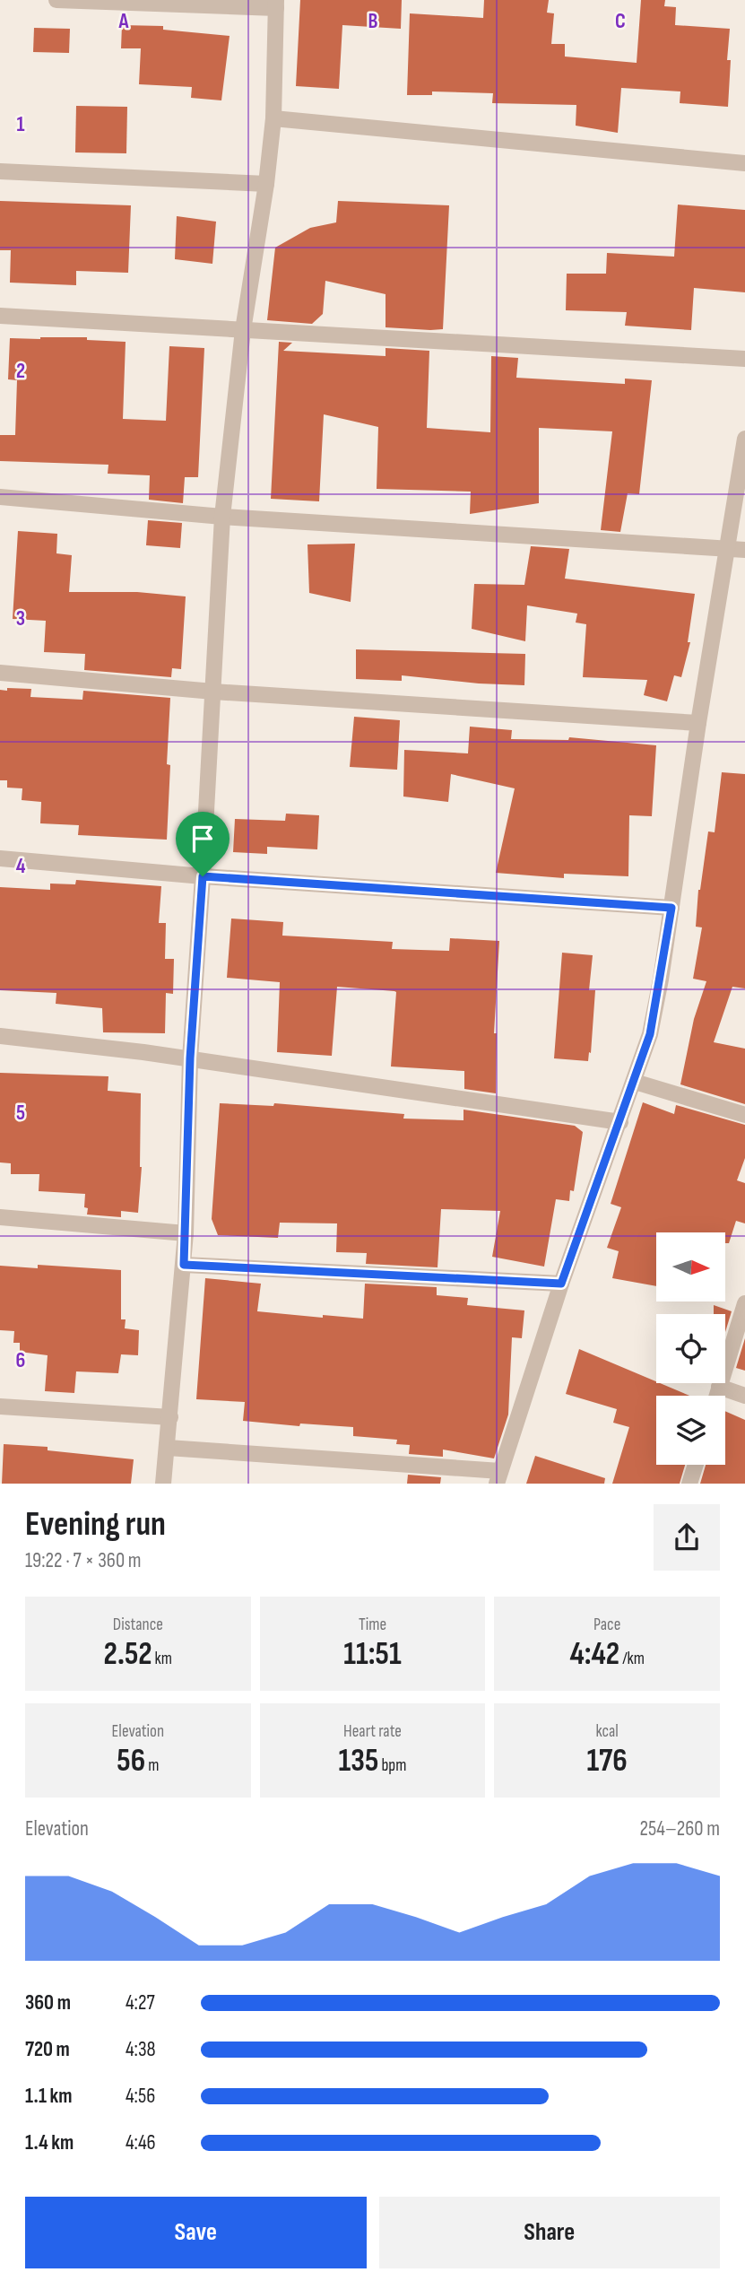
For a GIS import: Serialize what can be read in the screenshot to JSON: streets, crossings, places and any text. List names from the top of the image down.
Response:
{
  "north": "right",
  "page": {
    "heading": ["Evening run", "19:22 · 7 × 360 m"],
    "stats": [
      ["Distance", "2.52 km"],
      ["Time", "11:51"],
      ["Pace", "4:42 /km"],
      ["Elevation", "56 m"],
      ["Heart rate", "135 bpm"],
      ["kcal", "176"]
    ],
    "chart": ["Elevation", "254–260 m"],
    "list": [
      {
        "name": "360 m",
        "note": "4:27"
      },
      {
        "name": "720 m",
        "note": "4:38"
      },
      {
        "name": "1.1 km",
        "note": "4:56"
      },
      {
        "name": "1.4 km",
        "note": "4:46"
      }
    ],
    "buttons": ["Save", "Share"]
  },
  "grid": {
    "columns": ["A", "B", "C"],
    "rows": [
      "1",
      "2",
      "3",
      "4",
      "5",
      "6"
    ]
  }
}
